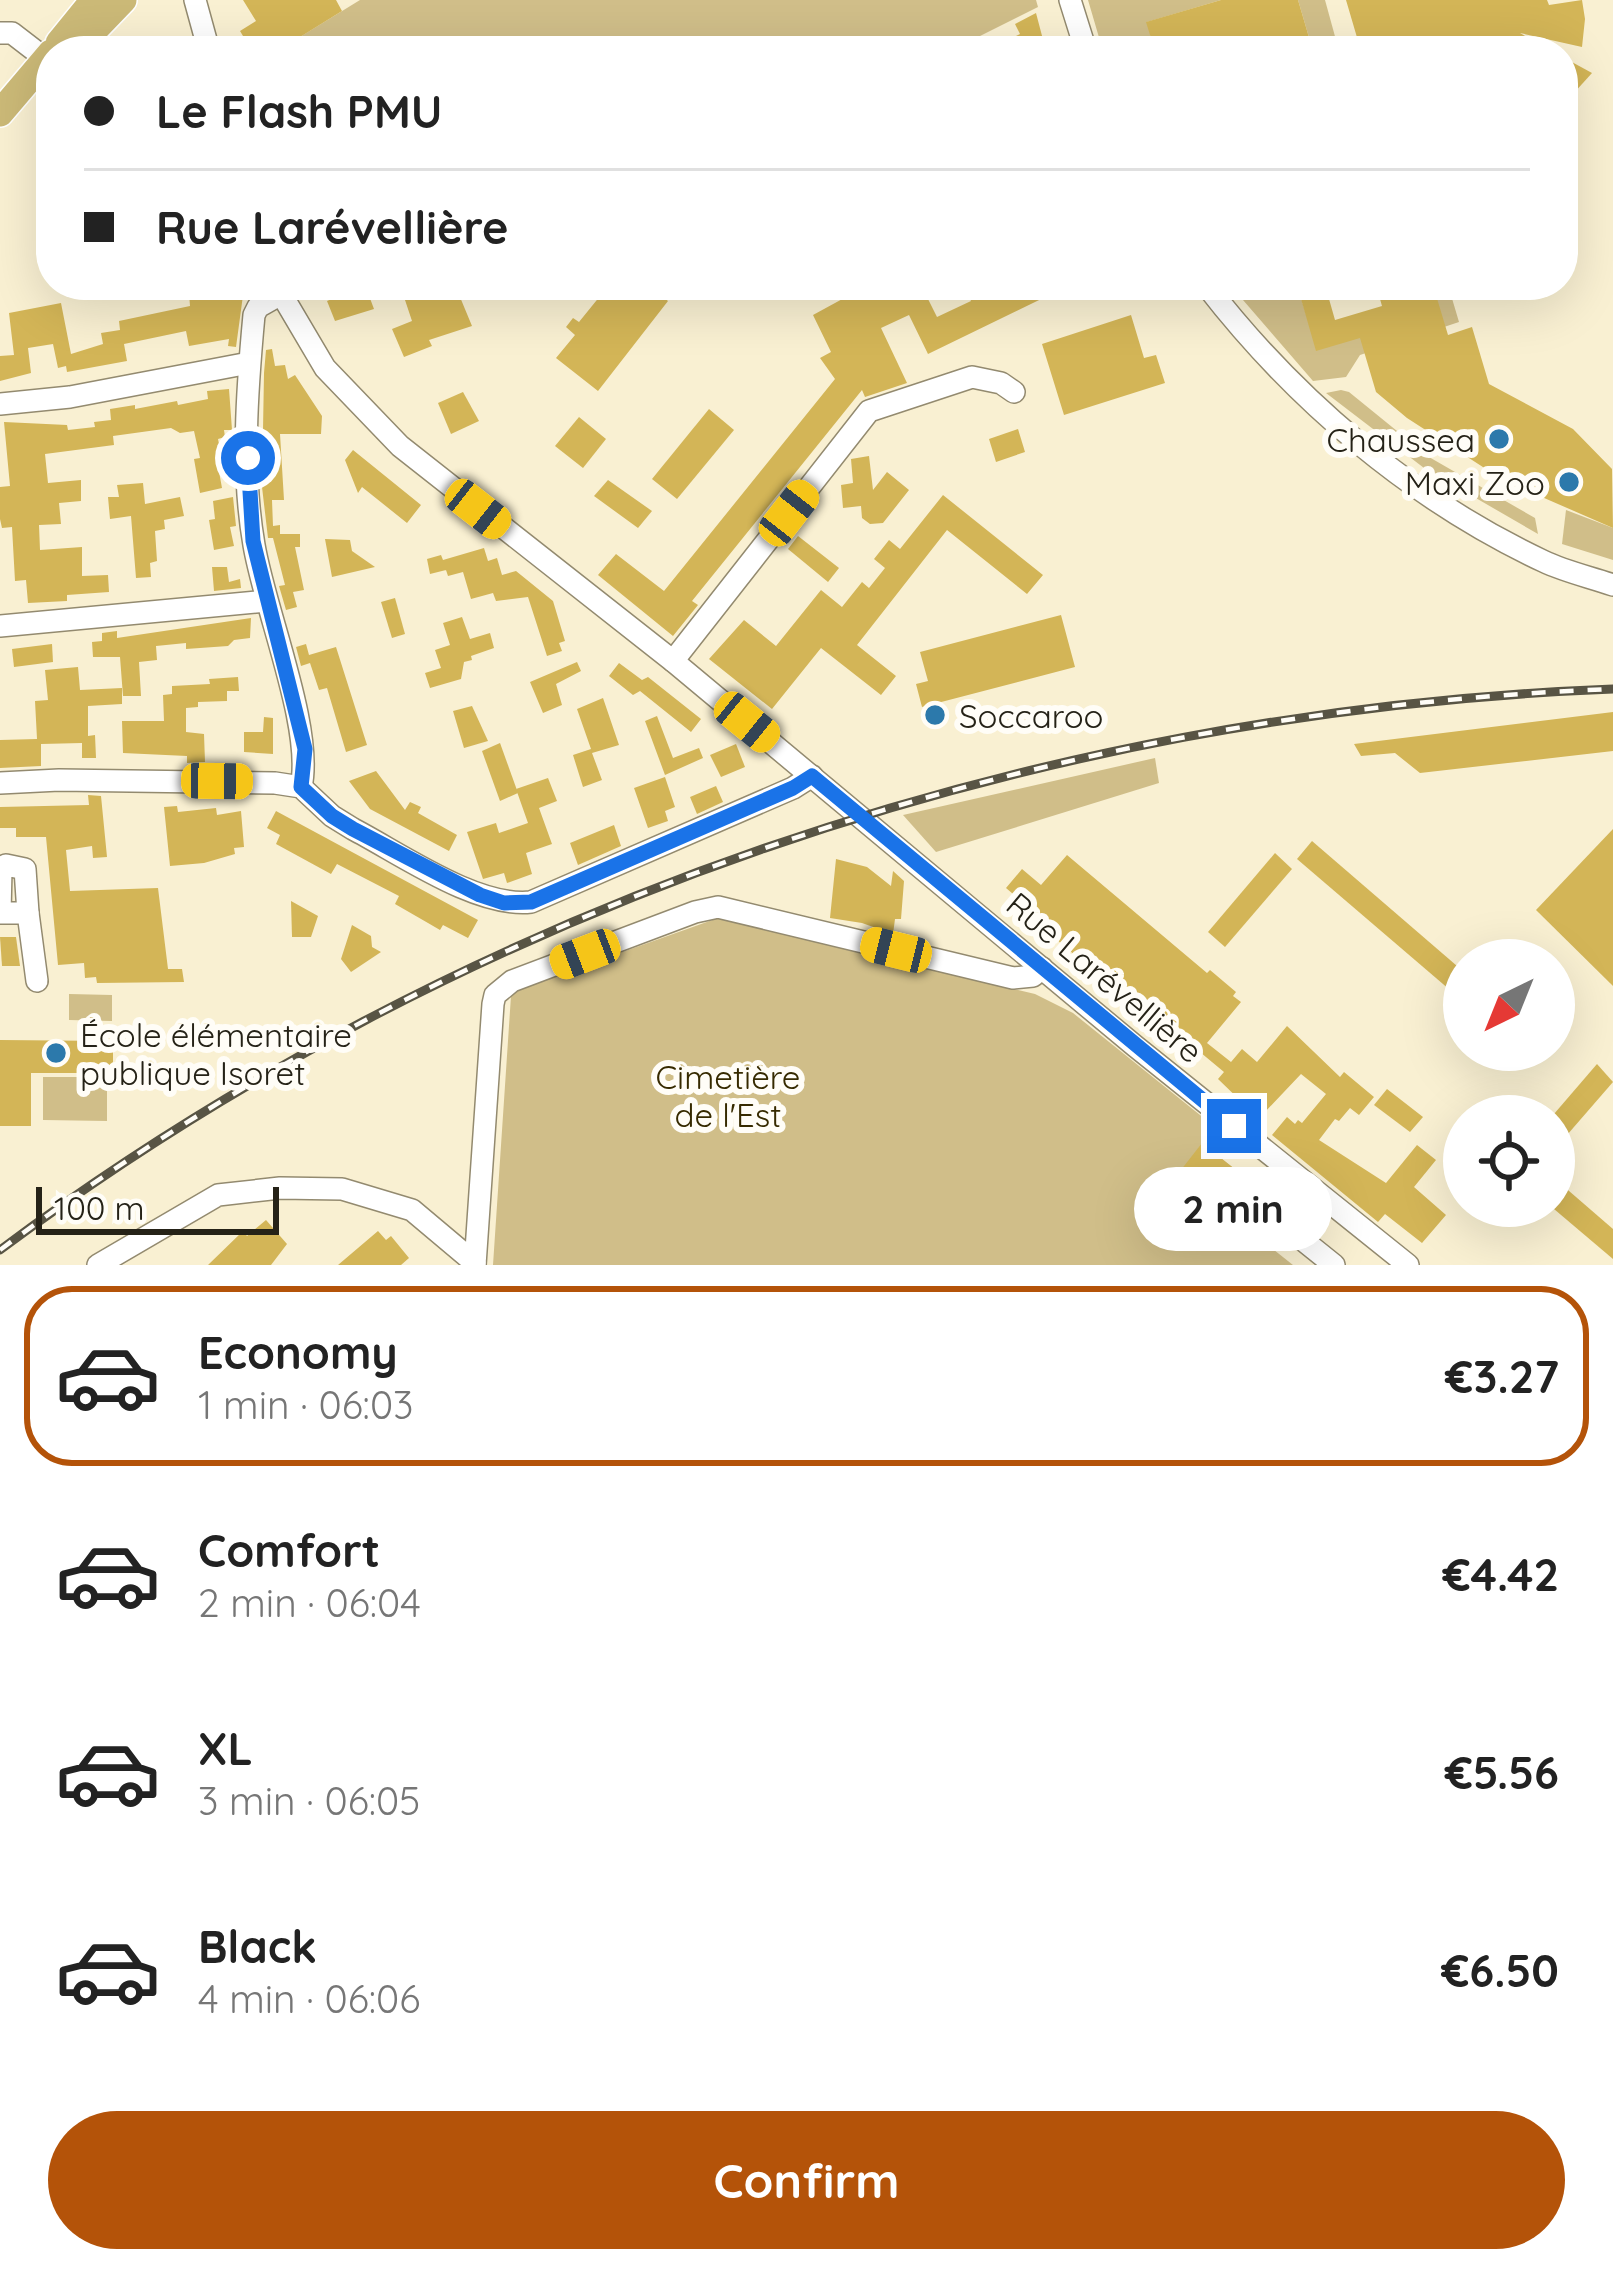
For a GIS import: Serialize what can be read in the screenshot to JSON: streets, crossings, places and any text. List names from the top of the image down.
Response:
{
  "streets": {
    "street": ["Rue Larévellière"]
  },
  "parks": ["Cimetière de l'Est"],
  "places": [
    "Chaussea",
    "Maxi Zoo",
    "Soccaroo",
    "École élémentaire publique Isoret"
  ],
  "scale_bar": "100 m",
  "north": "bottom left",
  "page": {
    "banner": ["Le Flash PMU", "Rue Larévellière"],
    "bubble": "2 min",
    "scale": "100 m",
    "list": [
      {
        "name": "Economy",
        "note": "1 min · 06:03",
        "value": "€3.27"
      },
      {
        "name": "Comfort",
        "note": "2 min · 06:04",
        "value": "€4.42"
      },
      {
        "name": "XL",
        "note": "3 min · 06:05",
        "value": "€5.56"
      },
      {
        "name": "Black",
        "note": "4 min · 06:06",
        "value": "€6.50"
      }
    ],
    "buttons": "Confirm"
  }
}
